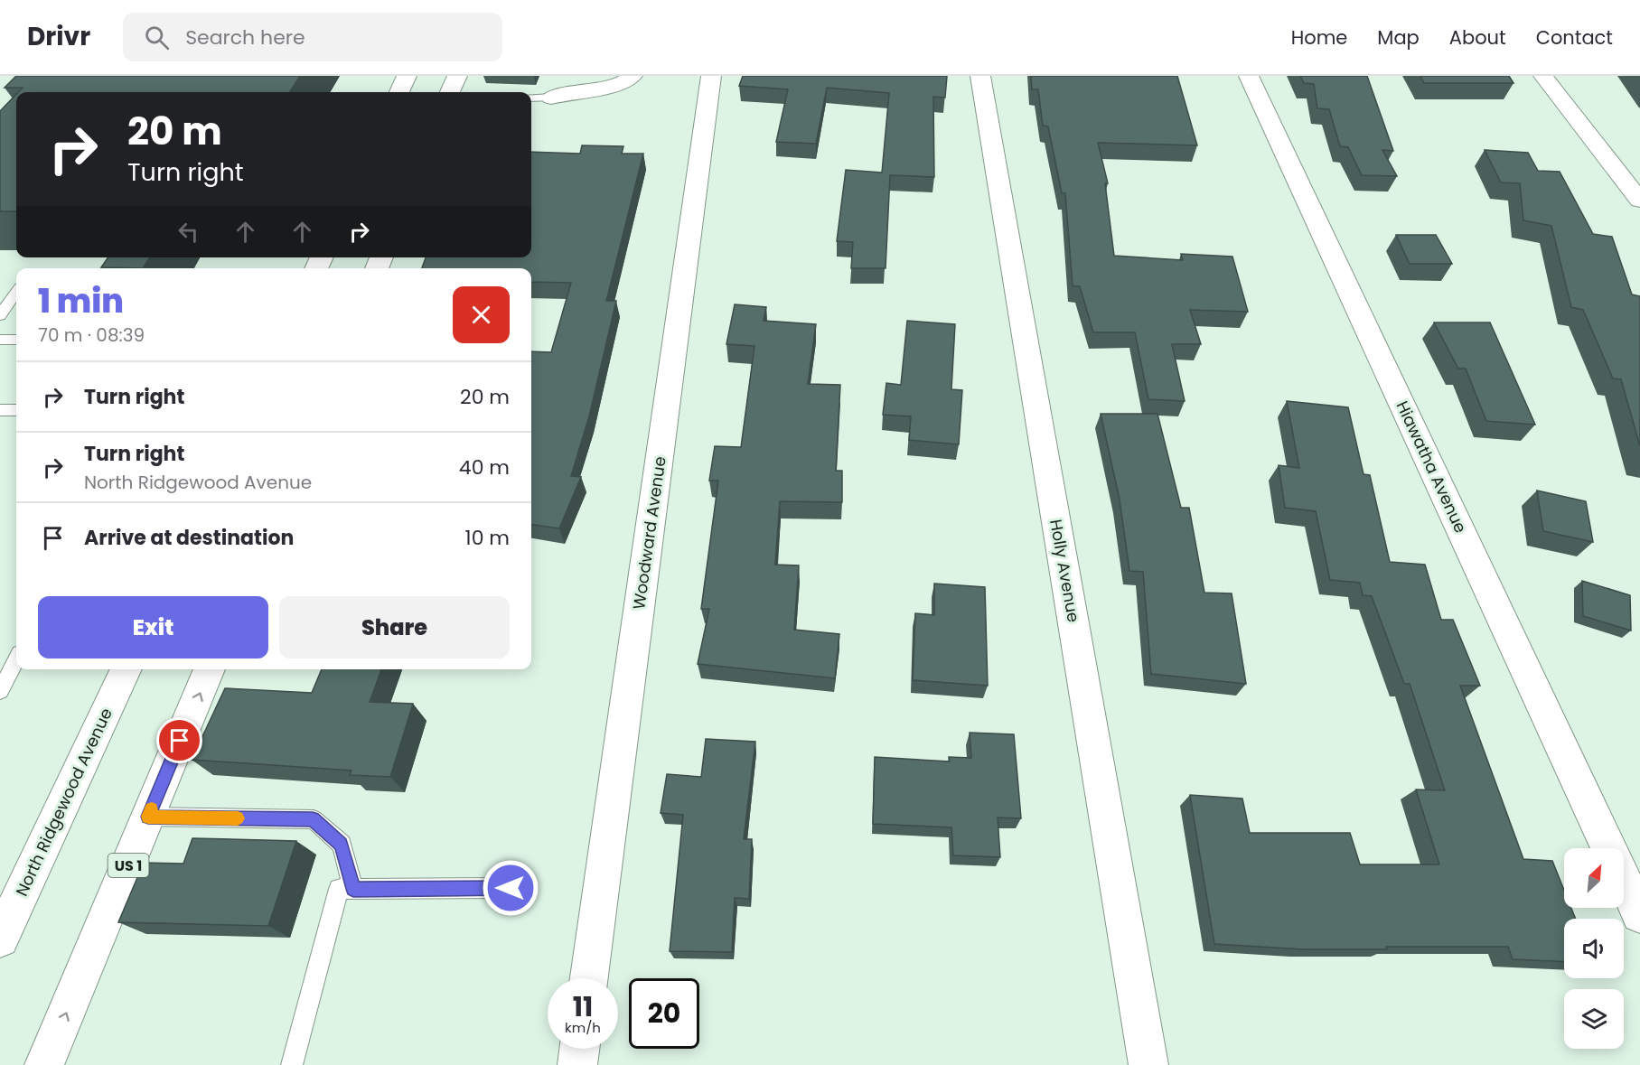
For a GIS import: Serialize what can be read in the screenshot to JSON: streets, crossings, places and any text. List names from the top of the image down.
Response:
{
  "streets": {
    "street": [
      "Hiawatha Avenue",
      "Woodward Avenue",
      "Holly Avenue",
      "North Ridgewood Avenue",
      "US 1"
    ]
  },
  "north": "top right",
  "page": {
    "header": "Drivr",
    "search": "Search here",
    "nav": [
      "Home",
      "Map",
      "About",
      "Contact"
    ],
    "turn": ["20 m", "Turn right"],
    "heading": ["1 min", "70 m · 08:39"],
    "list": [
      {
        "name": "Turn right",
        "value": "20 m"
      },
      {
        "name": "Turn right",
        "note": "North Ridgewood Avenue",
        "value": "40 m"
      },
      {
        "name": "Arrive at destination",
        "value": "10 m"
      }
    ],
    "buttons": ["Exit", "Share"],
    "speed": "11 km/h",
    "limit": "20"
  }
}
